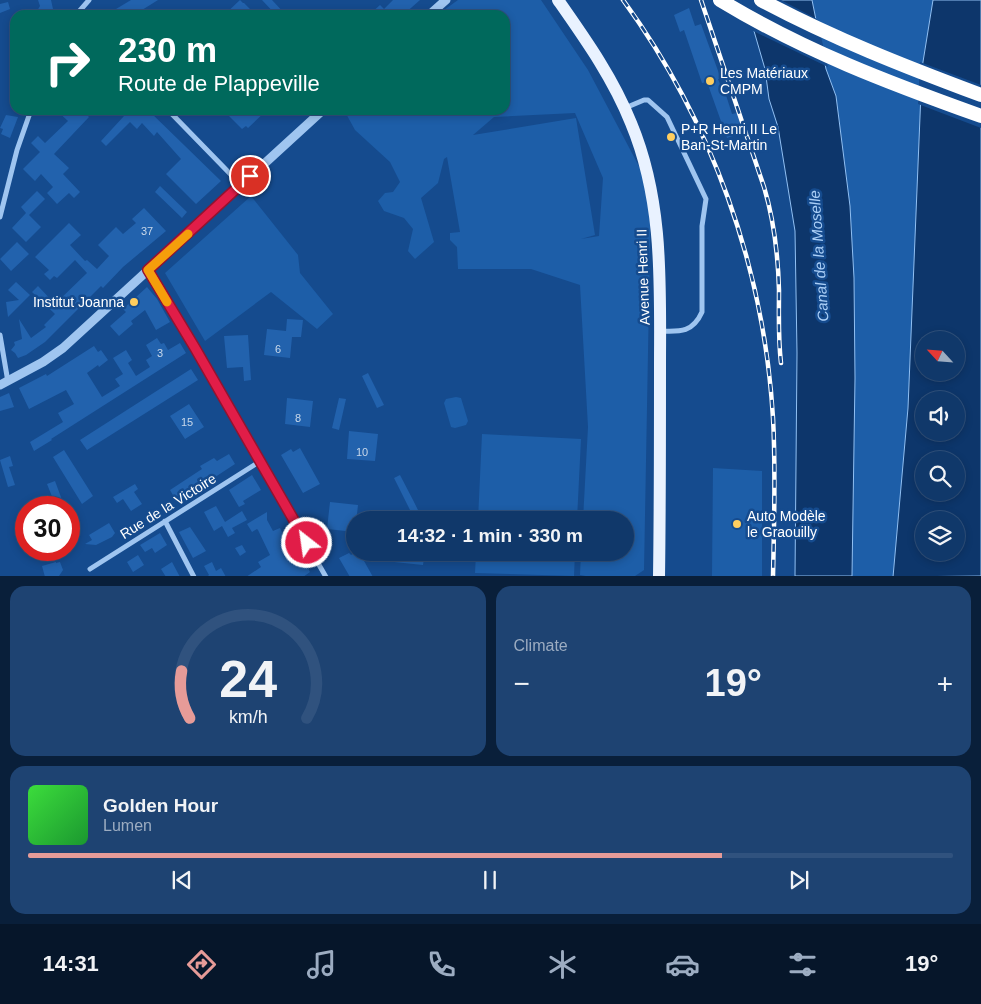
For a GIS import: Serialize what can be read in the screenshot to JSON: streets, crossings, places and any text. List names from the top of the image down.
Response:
{
  "streets": {
    "main road": ["Avenue Henri II"],
    "street": ["Rue de la Victoire"]
  },
  "water": ["Canal de la Moselle"],
  "places": [
    "Les Matériaux CMPM",
    "P+R Henri II Le Ban-St-Martin",
    "Institut Joanna",
    "Auto Modèle le Graouilly"
  ],
  "house_numbers": [
    "37",
    "6",
    "3",
    "8",
    "15",
    "10"
  ],
  "north": "top left",
  "page": {
    "turn": ["230 m", "Route de Plappeville"],
    "limit": "30",
    "trip": "14:32 · 1 min · 330 m",
    "tile": "Climate",
    "heat": ["−", "19°", "+"],
    "song": ["Golden Hour", "Lumen"],
    "tabs": ["14:31", "19°"],
    "gauge": ["24", "km/h"]
  }
}
